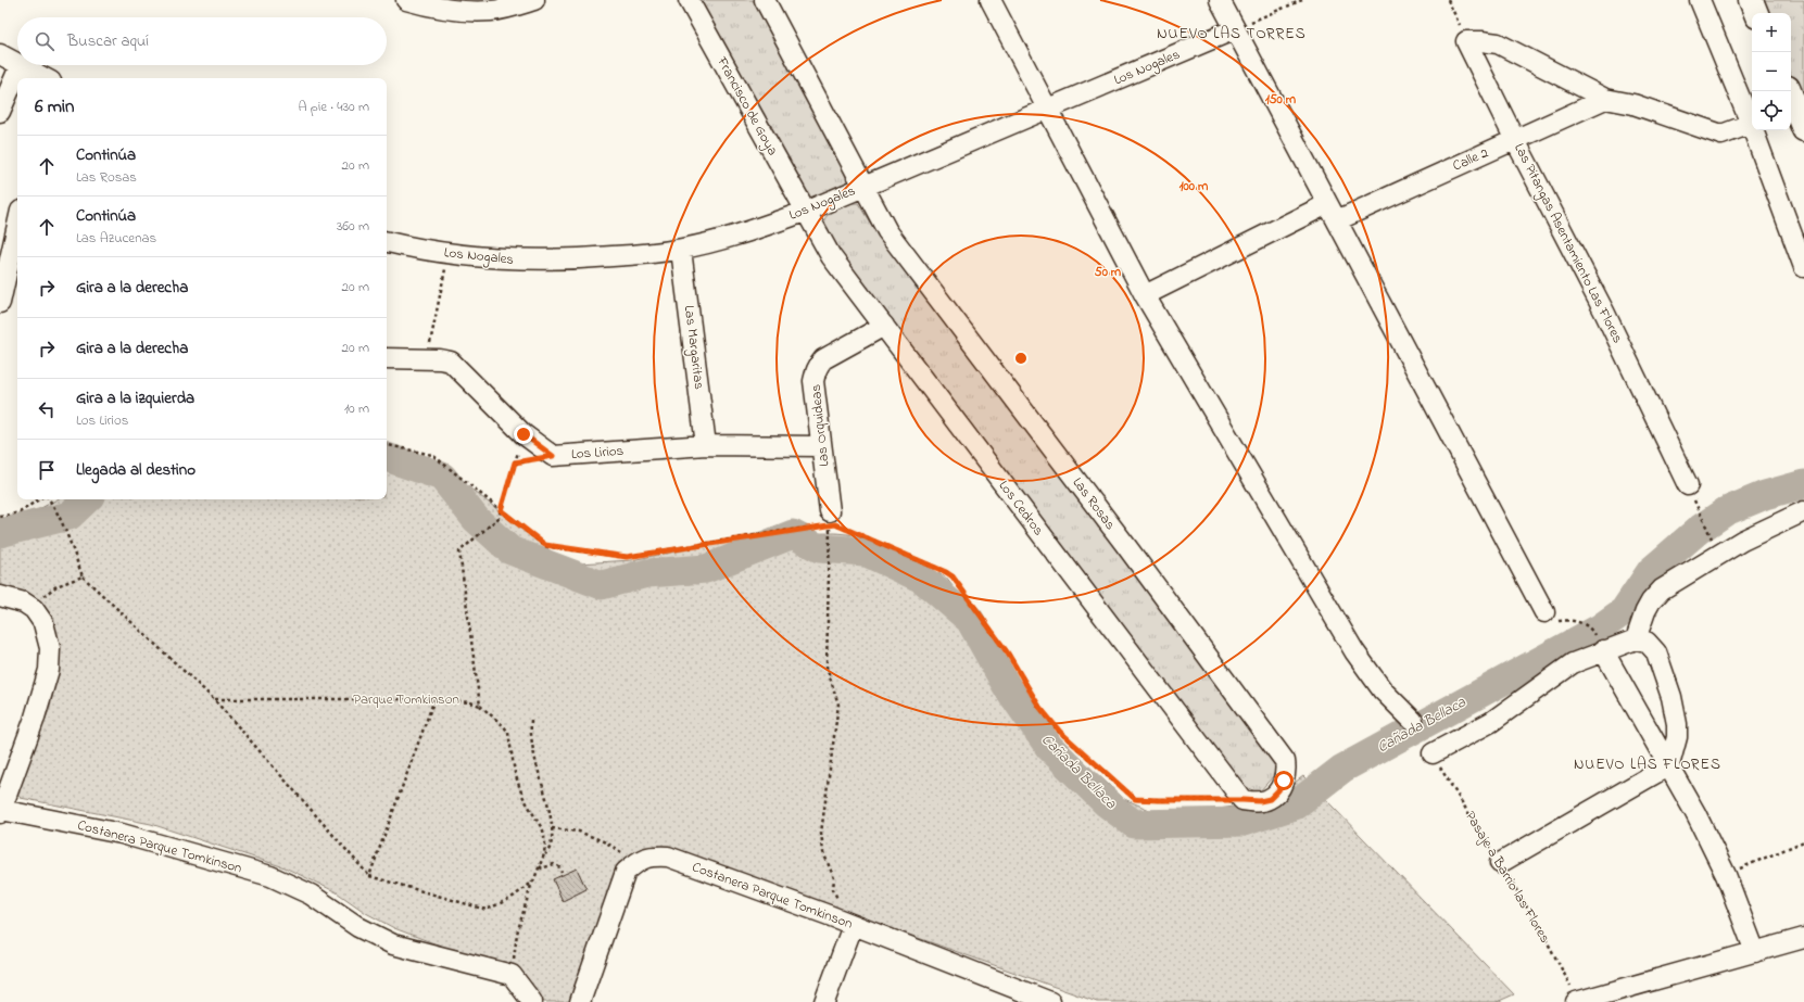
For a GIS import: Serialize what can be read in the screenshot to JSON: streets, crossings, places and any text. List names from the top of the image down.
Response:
{
  "streets": {
    "street": [
      "Los Nogales",
      "Francisco de Goya",
      "Calle 2",
      "Las Pitangas Asentamiento Las Flores",
      "Las Margaritas",
      "Las Orquideas",
      "Los Lirios",
      "Las Rosas",
      "Los Cedros",
      "Costanera Parque Tomkinson"
    ],
    "path": ["Pasaje a Barrio las Flores"]
  },
  "crossings": [
    ["Los Nogales", "Francisco de Goya"],
    ["Los Nogales", "Las Margaritas"],
    ["Los Nogales", "Las Rosas"],
    ["Los Nogales", "Los Cedros"],
    ["Francisco de Goya", "Los Cedros"],
    ["Calle 2", "Las Pitangas Asentamiento Las Flores"],
    ["Las Margaritas", "Los Lirios"],
    ["Las Orquideas", "Los Lirios"],
    ["Las Orquideas", "Los Cedros"],
    ["Las Rosas", "Los Cedros"]
  ],
  "districts": ["NUEVO LAS TORRES", "NUEVO LAS FLORES"],
  "water": ["Cañada Bellaca"],
  "parks": ["Parque Tomkinson"],
  "page": {
    "map_buttons": ["+", "−"],
    "search": "Buscar aquí",
    "heading": ["6 min", "A pie · 430 m"],
    "list": [
      ["Continúa", "Las Rosas", "20 m"],
      ["Continúa", "Las Azucenas", "360 m"],
      ["Gira a la derecha", "20 m"],
      ["Gira a la derecha", "20 m"],
      ["Gira a la izquierda", "Los Lirios", "10 m"],
      "Llegada al destino"
    ]
  },
  "rings": ["150 m", "100 m", "50 m"]
}
